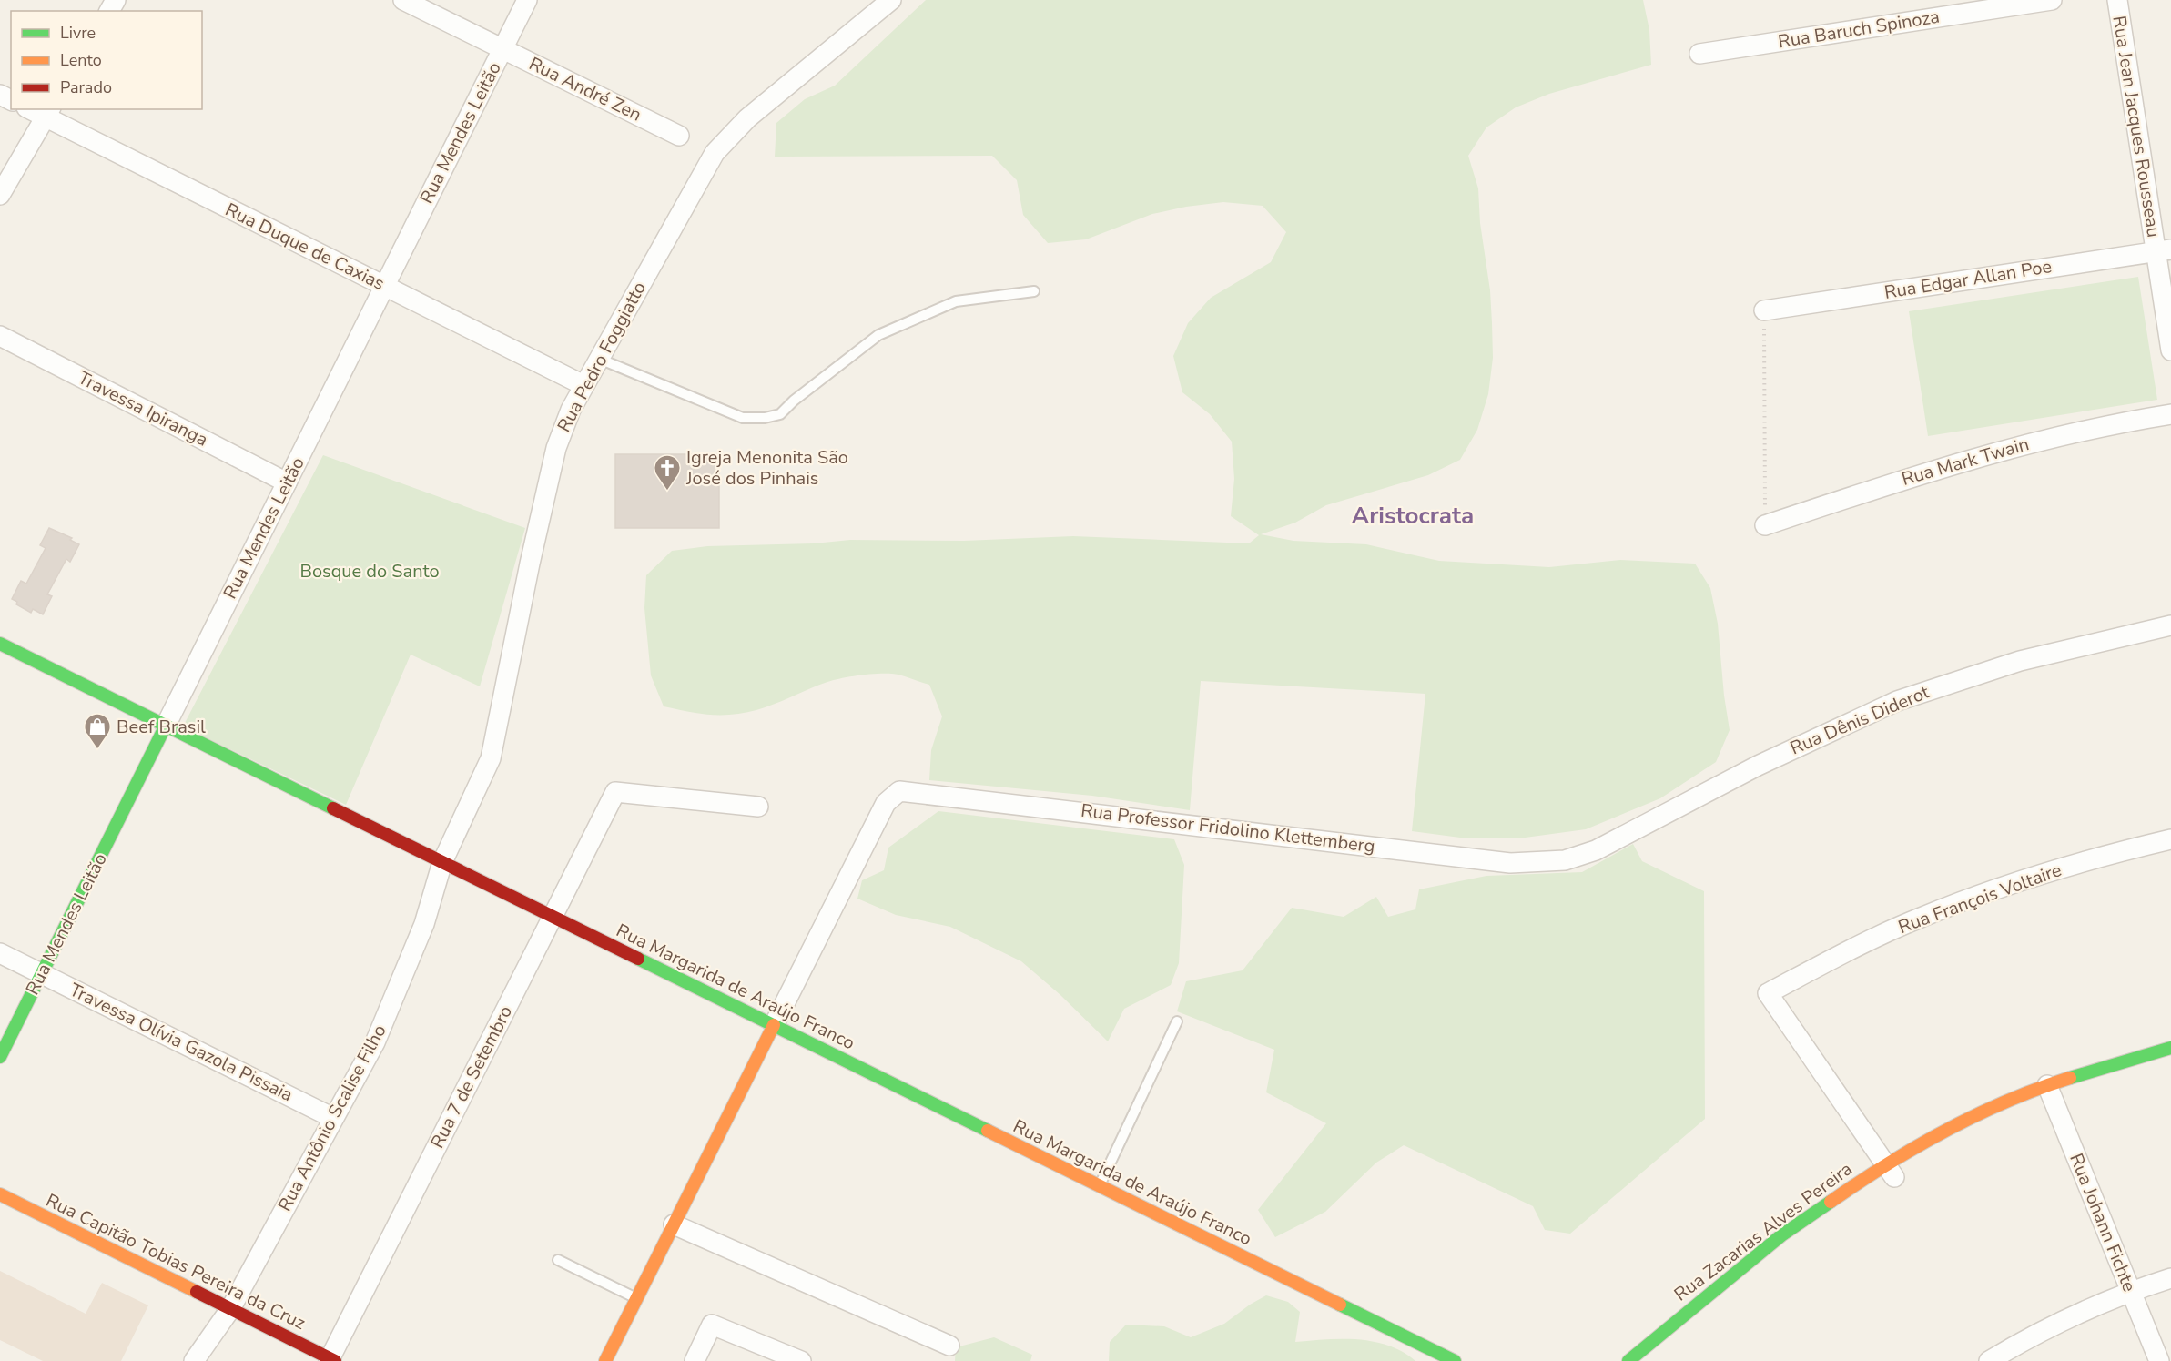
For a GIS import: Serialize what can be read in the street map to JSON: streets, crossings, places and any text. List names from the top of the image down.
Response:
{
  "streets": {
    "street": [
      "Rua Baruch Spinoza",
      "Rua André Zen",
      "Rua Jean Jacques Rousseau",
      "Rua Mendes Leitão",
      "Rua Duque de Caxias",
      "Rua Edgar Allan Poe",
      "Rua Pedro Foggiatto",
      "Travessa Ipiranga",
      "Rua Mark Twain",
      "Rua Dênis Diderot",
      "Rua Professor Fridolino Klettemberg",
      "Rua François Voltaire",
      "Rua Margarida de Araújo Franco",
      "Travessa Olívia Gazola Pissaia",
      "Rua 7 de Setembro",
      "Rua Antônio Scalise Filho",
      "Rua Johann Fichte",
      "Rua Zacarias Alves Pereira",
      "Rua Capitão Tobias Pereira da Cruz"
    ]
  },
  "crossings": [
    ["Rua André Zen", "Rua Mendes Leitão"],
    ["Rua Jean Jacques Rousseau", "Rua Edgar Allan Poe"],
    ["Rua Mendes Leitão", "Rua Duque de Caxias"],
    ["Rua Mendes Leitão", "Travessa Ipiranga"],
    ["Rua Mendes Leitão", "Rua Margarida de Araújo Franco"],
    ["Rua Mendes Leitão", "Travessa Olívia Gazola Pissaia"],
    ["Rua Duque de Caxias", "Rua Pedro Foggiatto"],
    ["Rua Pedro Foggiatto", "Rua Margarida de Araújo Franco"],
    ["Rua Pedro Foggiatto", "Rua Antônio Scalise Filho"],
    ["Rua Dênis Diderot", "Rua Professor Fridolino Klettemberg"],
    ["Rua Professor Fridolino Klettemberg", "Rua Margarida de Araújo Franco"],
    ["Rua François Voltaire", "Rua Zacarias Alves Pereira"],
    ["Rua Margarida de Araújo Franco", "Rua 7 de Setembro"],
    ["Rua Margarida de Araújo Franco", "Rua Antônio Scalise Filho"],
    ["Travessa Olívia Gazola Pissaia", "Rua Antônio Scalise Filho"],
    ["Rua 7 de Setembro", "Rua Capitão Tobias Pereira da Cruz"],
    ["Rua Antônio Scalise Filho", "Rua Capitão Tobias Pereira da Cruz"],
    ["Rua Johann Fichte", "Rua Zacarias Alves Pereira"]
  ],
  "districts": ["Aristocrata"],
  "parks": ["Bosque do Santo"],
  "places": {
    "church": ["Igreja Menonita São José dos Pinhais"],
    "shop": ["Beef Brasil"]
  },
  "legend": ["Livre", "Lento", "Parado"]
}
